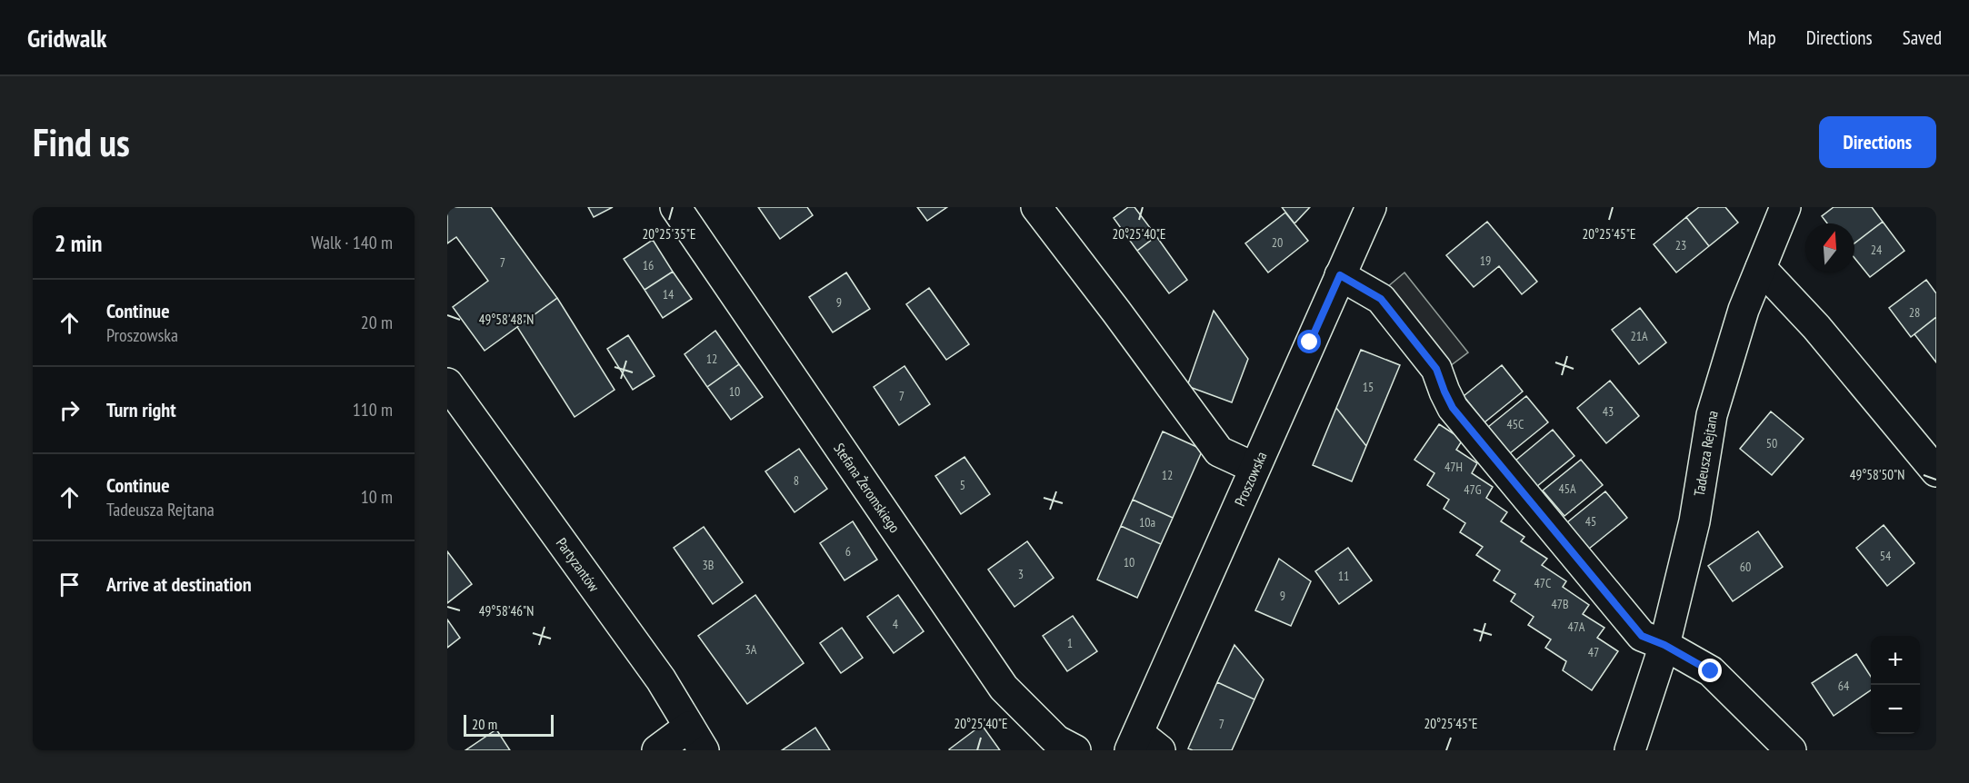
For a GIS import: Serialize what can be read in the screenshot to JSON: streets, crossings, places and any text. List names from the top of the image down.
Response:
{
  "streets": {
    "street": [
      "Tadeusza Rejtana",
      "Proszowska",
      "Stefana Żeromskiego",
      "Partyzantów"
    ]
  },
  "house_numbers": [
    "20",
    "23",
    "24",
    "19",
    "7",
    "16",
    "14",
    "9",
    "28",
    "21A",
    "12",
    "15",
    "10",
    "7",
    "43",
    "45C",
    "50",
    "47H",
    "12",
    "8",
    "5",
    "45A",
    "47G",
    "45",
    "10a",
    "6",
    "54",
    "10",
    "3B",
    "60",
    "3",
    "11",
    "47C",
    "9",
    "47B",
    "4",
    "47A",
    "1",
    "3A",
    "47",
    "64",
    "7"
  ],
  "scale_bar": "20 m",
  "north": "top",
  "page": {
    "header": "Gridwalk",
    "nav": ["Map", "Directions", "Saved"],
    "buttons": "Directions",
    "title": "Find us",
    "heading": ["2 min", "Walk · 140 m"],
    "list": [
      ["Continue", "Proszowska", "20 m"],
      ["Turn right", "110 m"],
      ["Continue", "Tadeusza Rejtana", "10 m"],
      "Arrive at destination"
    ],
    "map_buttons": ["+", "−"],
    "scale": "20 m"
  },
  "coordinates": [
    "20°25'35\"E",
    "20°25'40\"E",
    "20°25'45\"E",
    "49°58'48\"N",
    "49°58'50\"N",
    "49°58'46\"N"
  ]
}
